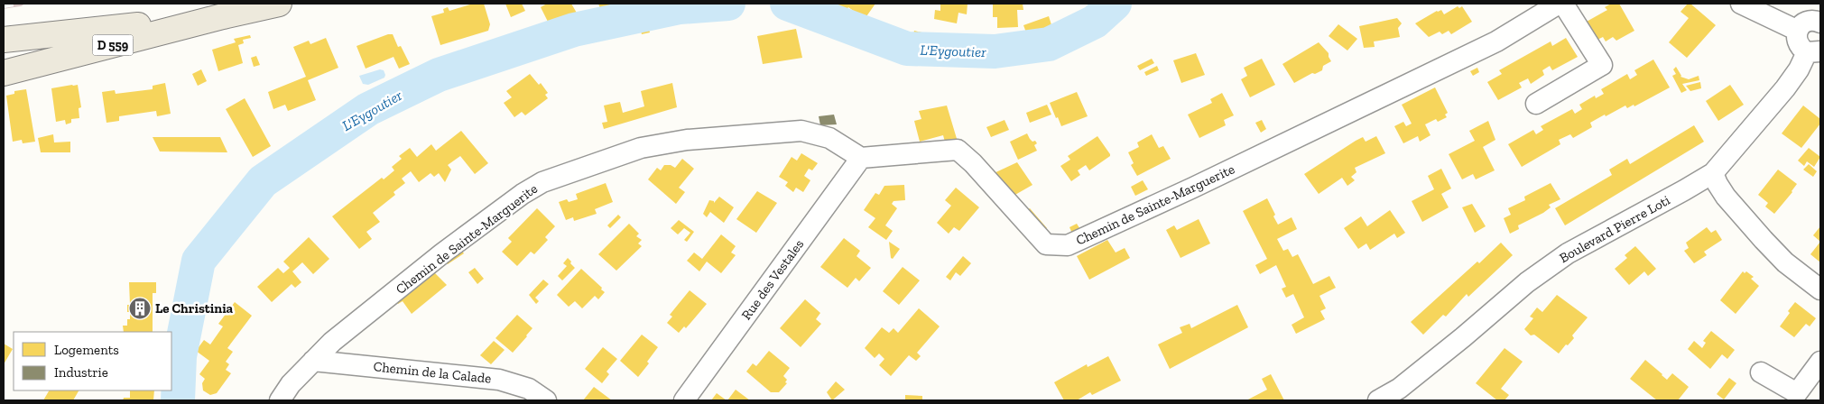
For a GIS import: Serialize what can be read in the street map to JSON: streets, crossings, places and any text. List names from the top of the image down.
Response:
{
  "streets": {
    "main road": ["D 559"],
    "street": [
      "Chemin de Sainte-Marguerite",
      "Boulevard Pierre Loti",
      "Rue des Vestales",
      "Chemin de la Calade"
    ]
  },
  "crossings": [
    ["Chemin de Sainte-Marguerite", "Rue des Vestales"],
    ["Chemin de Sainte-Marguerite", "Chemin de la Calade"]
  ],
  "water": ["L'Eygoutier"],
  "places": {
    "building": ["Le Christinia"]
  },
  "legend": ["Logements", "Industrie"]
}
